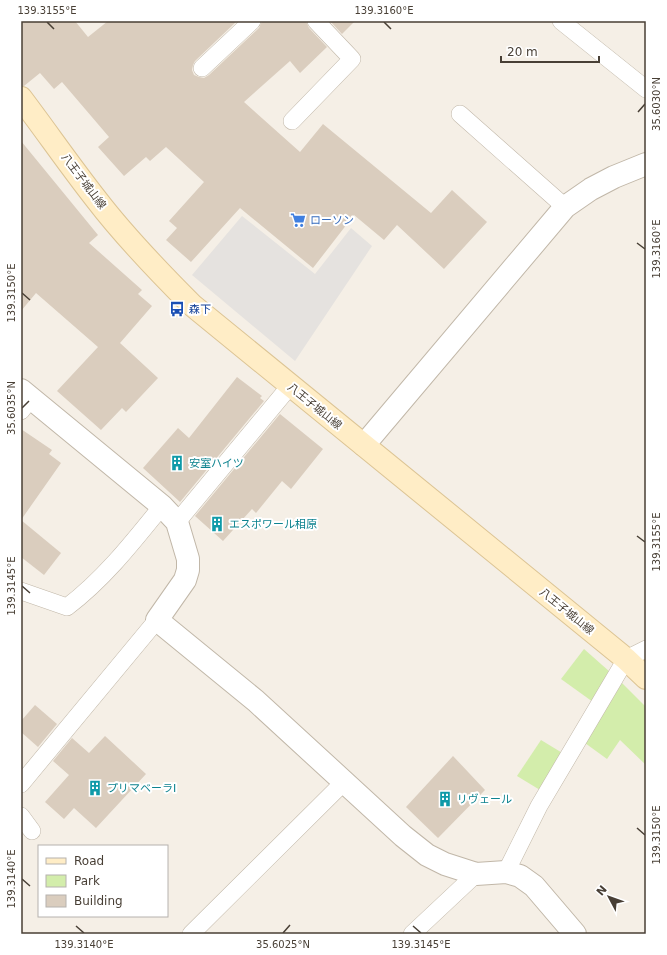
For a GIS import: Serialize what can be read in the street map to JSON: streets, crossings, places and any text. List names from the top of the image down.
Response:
{
  "streets": {
    "main road": ["八王子城山線"]
  },
  "places": {
    "supermarket": ["ローソン"],
    "bus stop": ["森下"],
    "building": [
      "安室ハイツ",
      "エスポワール相原",
      "プリマベーラⅠ",
      "リヴェール"
    ]
  },
  "legend": ["Road", "Park", "Building"],
  "scale_bar": "20 m",
  "north": "top left",
  "coordinates": [
    "139.3155°E",
    "139.3160°E",
    "35.6030°N",
    "139.3150°E",
    "35.6035°N",
    "139.3145°E",
    "139.3140°E",
    "35.6025°N"
  ]
}
